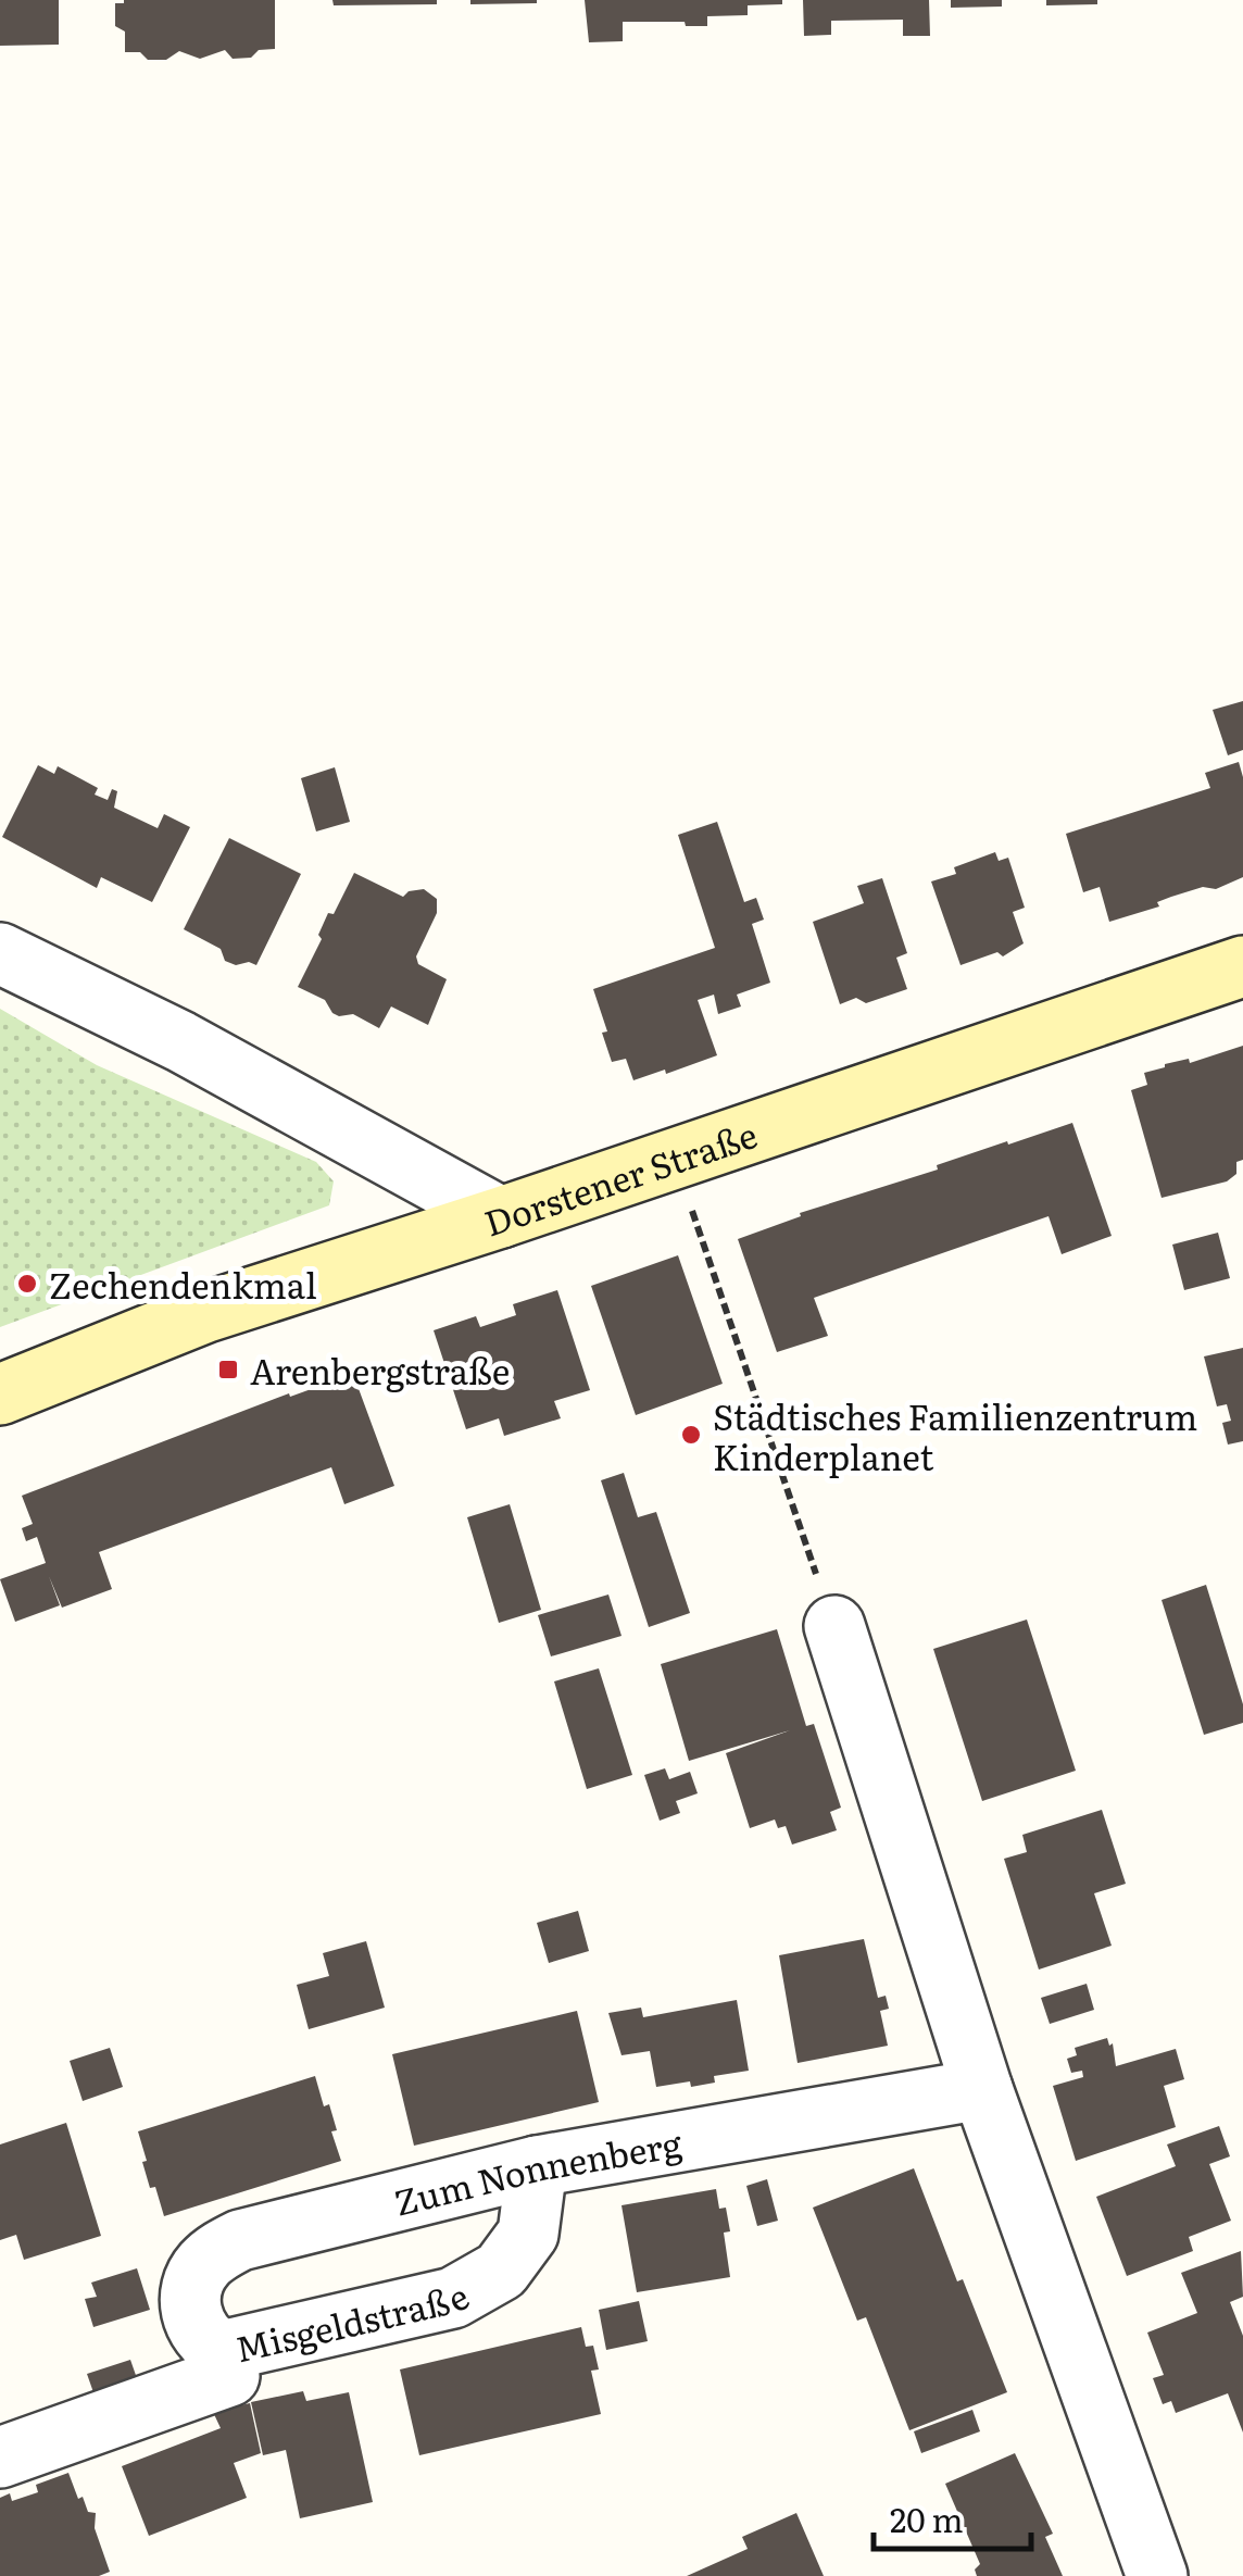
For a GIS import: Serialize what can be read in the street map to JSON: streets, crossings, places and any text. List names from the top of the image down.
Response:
{
  "streets": {
    "main road": ["Dorstener Straße"],
    "street": ["Zum Nonnenberg", "Misgeldstraße"]
  },
  "crossings": [
    ["Zum Nonnenberg", "Misgeldstraße"]
  ],
  "places": {
    "other": ["Zechendenkmal", "Städtisches Familienzentrum Kinderplanet"],
    "transit": ["Arenbergstraße"]
  },
  "scale_bar": "20 m"
}
